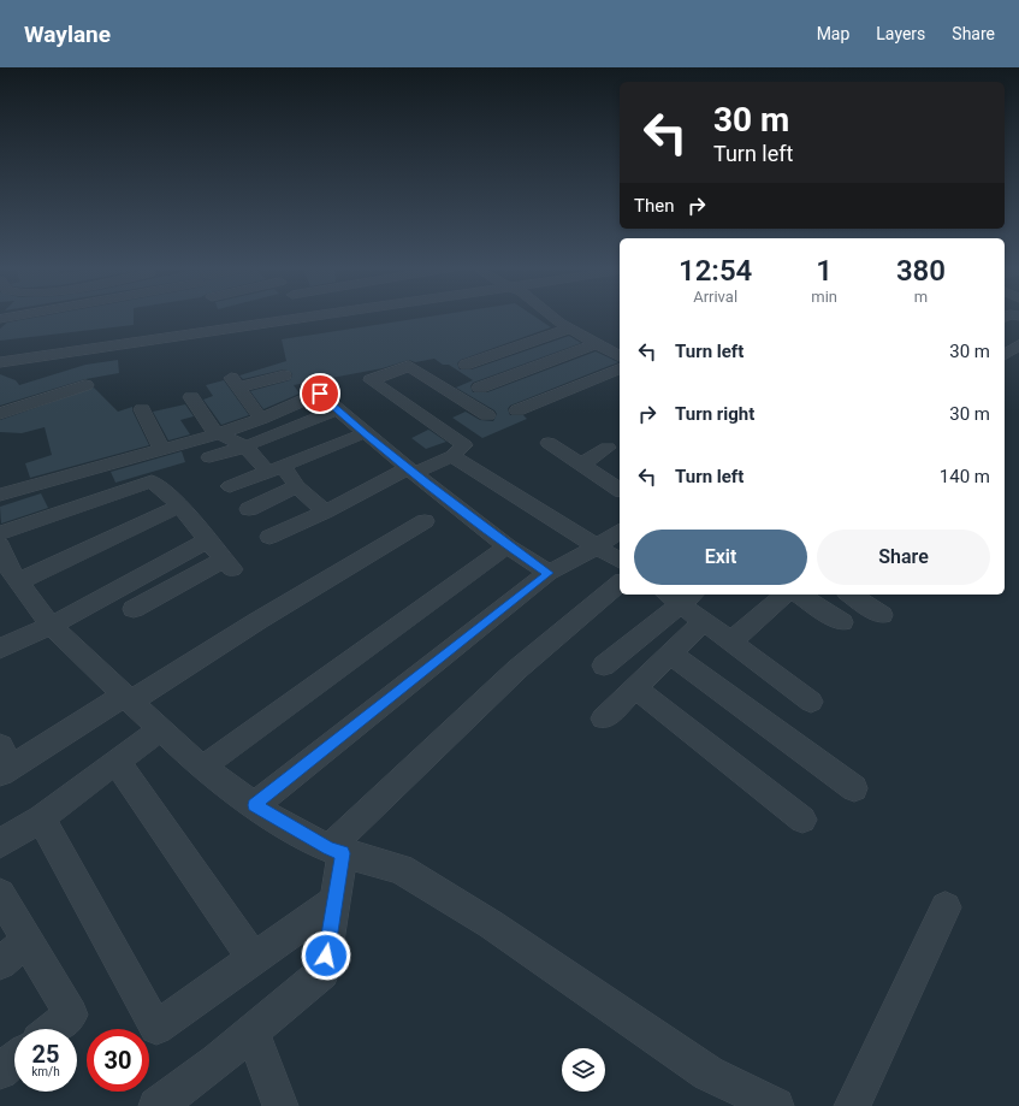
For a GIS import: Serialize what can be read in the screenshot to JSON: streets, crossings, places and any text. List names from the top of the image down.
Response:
{
  "page": {
    "header": "Waylane",
    "nav": ["Map", "Layers", "Share"],
    "turn": ["30 m", "Turn left"],
    "then": "Then",
    "eta": [
      "12:54",
      "Arrival",
      "1",
      "min",
      "380",
      "m"
    ],
    "list": [
      {
        "name": "Turn left",
        "value": "30 m"
      },
      {
        "name": "Turn right",
        "value": "30 m"
      },
      {
        "name": "Turn left",
        "value": "140 m"
      }
    ],
    "buttons": ["Exit", "Share"],
    "speed": "25 km/h",
    "limit": "30"
  }
}
